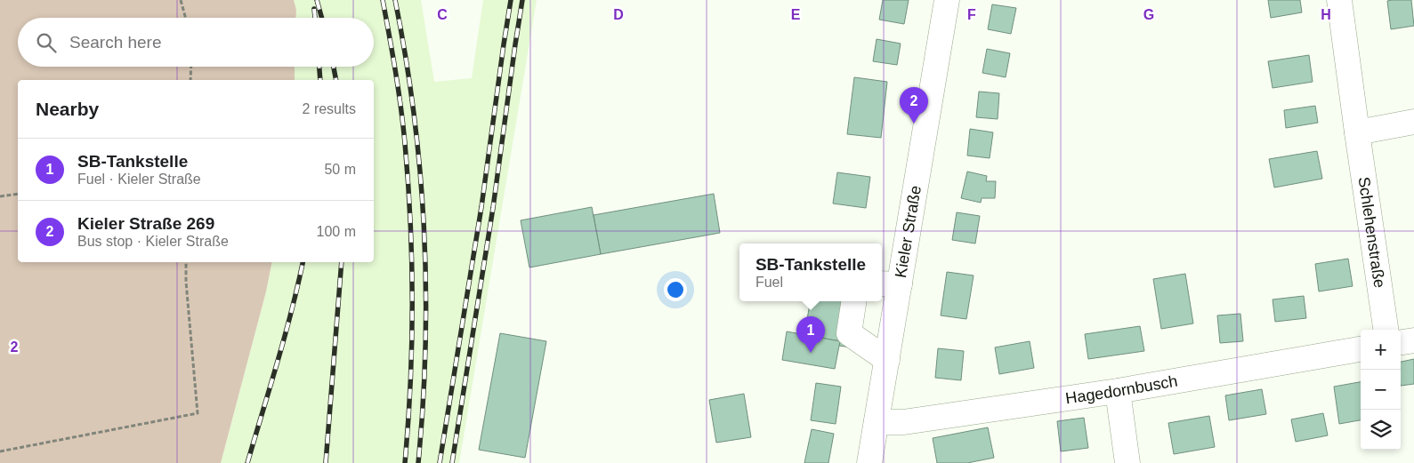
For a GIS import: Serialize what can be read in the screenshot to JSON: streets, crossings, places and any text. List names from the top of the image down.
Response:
{
  "streets": {
    "street": ["Kieler Straße", "Schlehenstraße", "Hagedornbusch"]
  },
  "crossings": [
    ["Kieler Straße", "Hagedornbusch"]
  ],
  "page": {
    "search": "Search here",
    "heading": ["Nearby", "2 results"],
    "pins": ["2", "1"],
    "list": [
      {
        "mark": "1",
        "name": "SB-Tankstelle",
        "note": "Fuel · Kieler Straße",
        "value": "50 m"
      },
      {
        "mark": "2",
        "name": "Kieler Straße 269",
        "note": "Bus stop · Kieler Straße",
        "value": "100 m"
      }
    ],
    "popup": ["SB-Tankstelle", "Fuel"],
    "map_buttons": ["+", "−"]
  },
  "grid": {
    "columns": [
      "C",
      "D",
      "E",
      "F",
      "G",
      "H"
    ],
    "rows": ["2"]
  }
}
